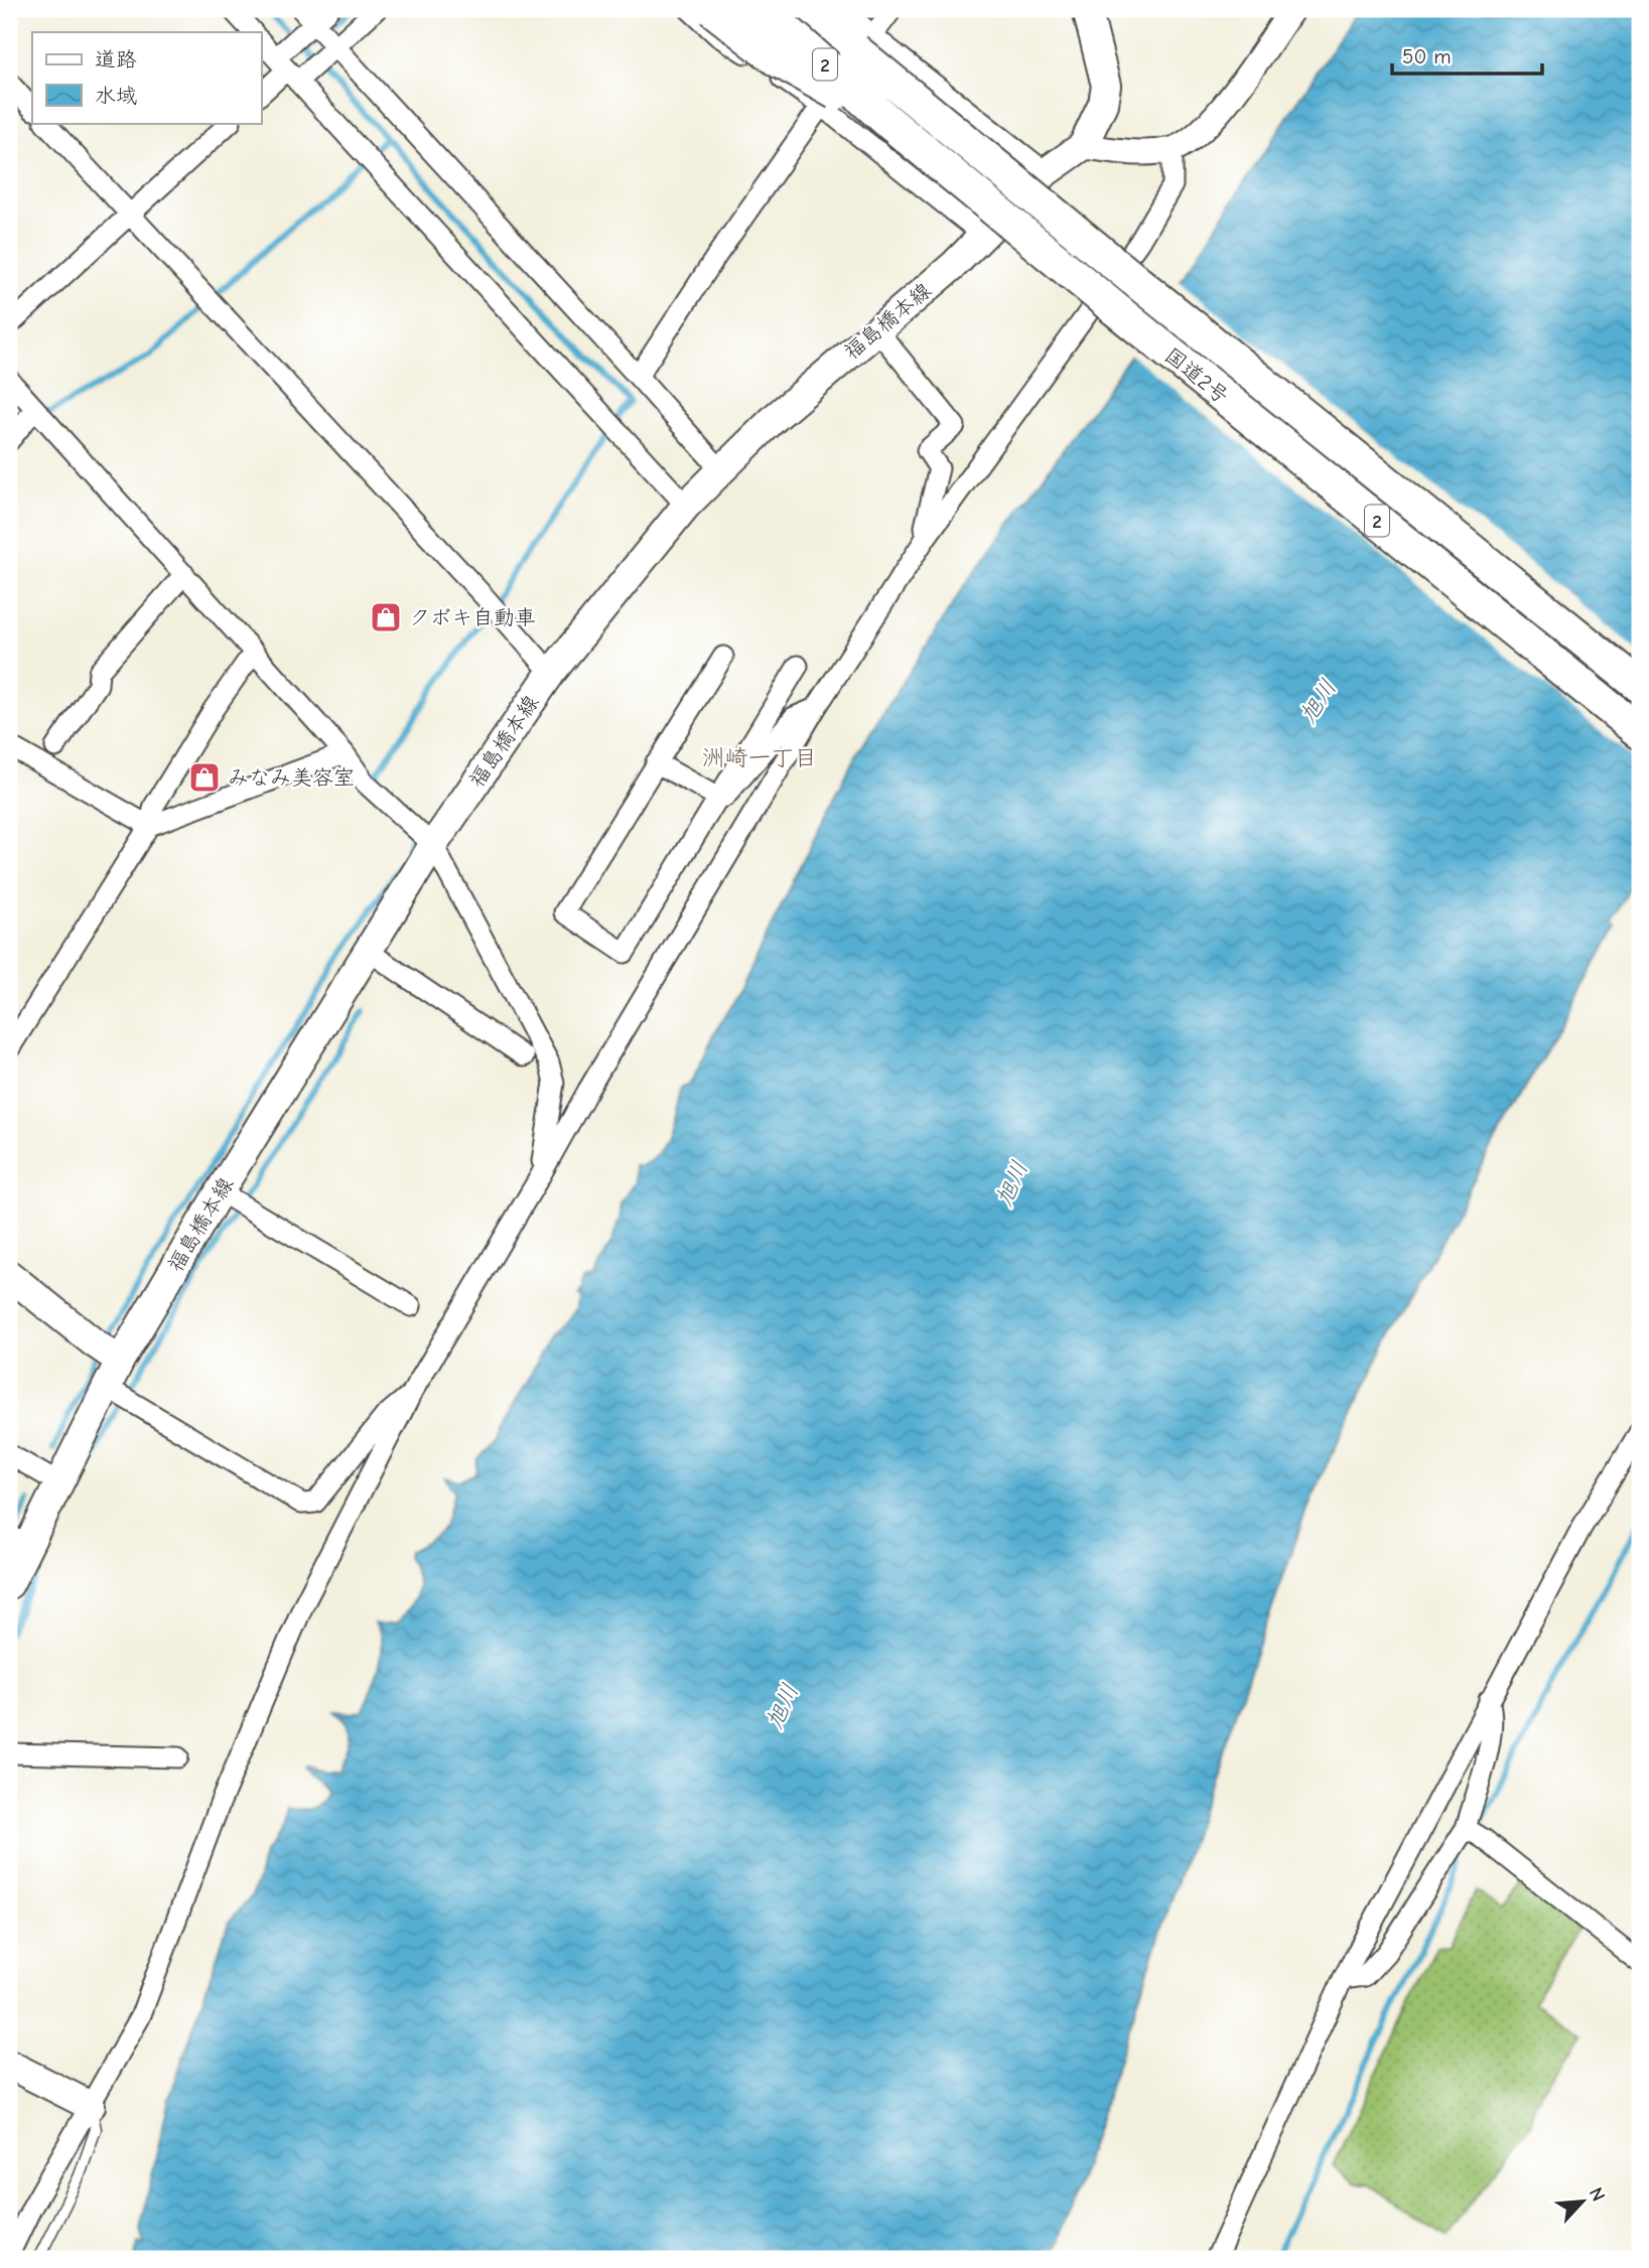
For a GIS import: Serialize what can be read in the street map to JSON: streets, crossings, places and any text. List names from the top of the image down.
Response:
{
  "streets": {
    "highway": ["2", "国道2号"],
    "main road": ["福島橋本線"]
  },
  "districts": ["洲崎一丁目"],
  "water": ["旭川"],
  "places": {
    "shop": ["クボキ自動車", "みなみ美容室"]
  },
  "legend": ["道路", "水域"],
  "scale_bar": "50 m",
  "north": "top right"
}
